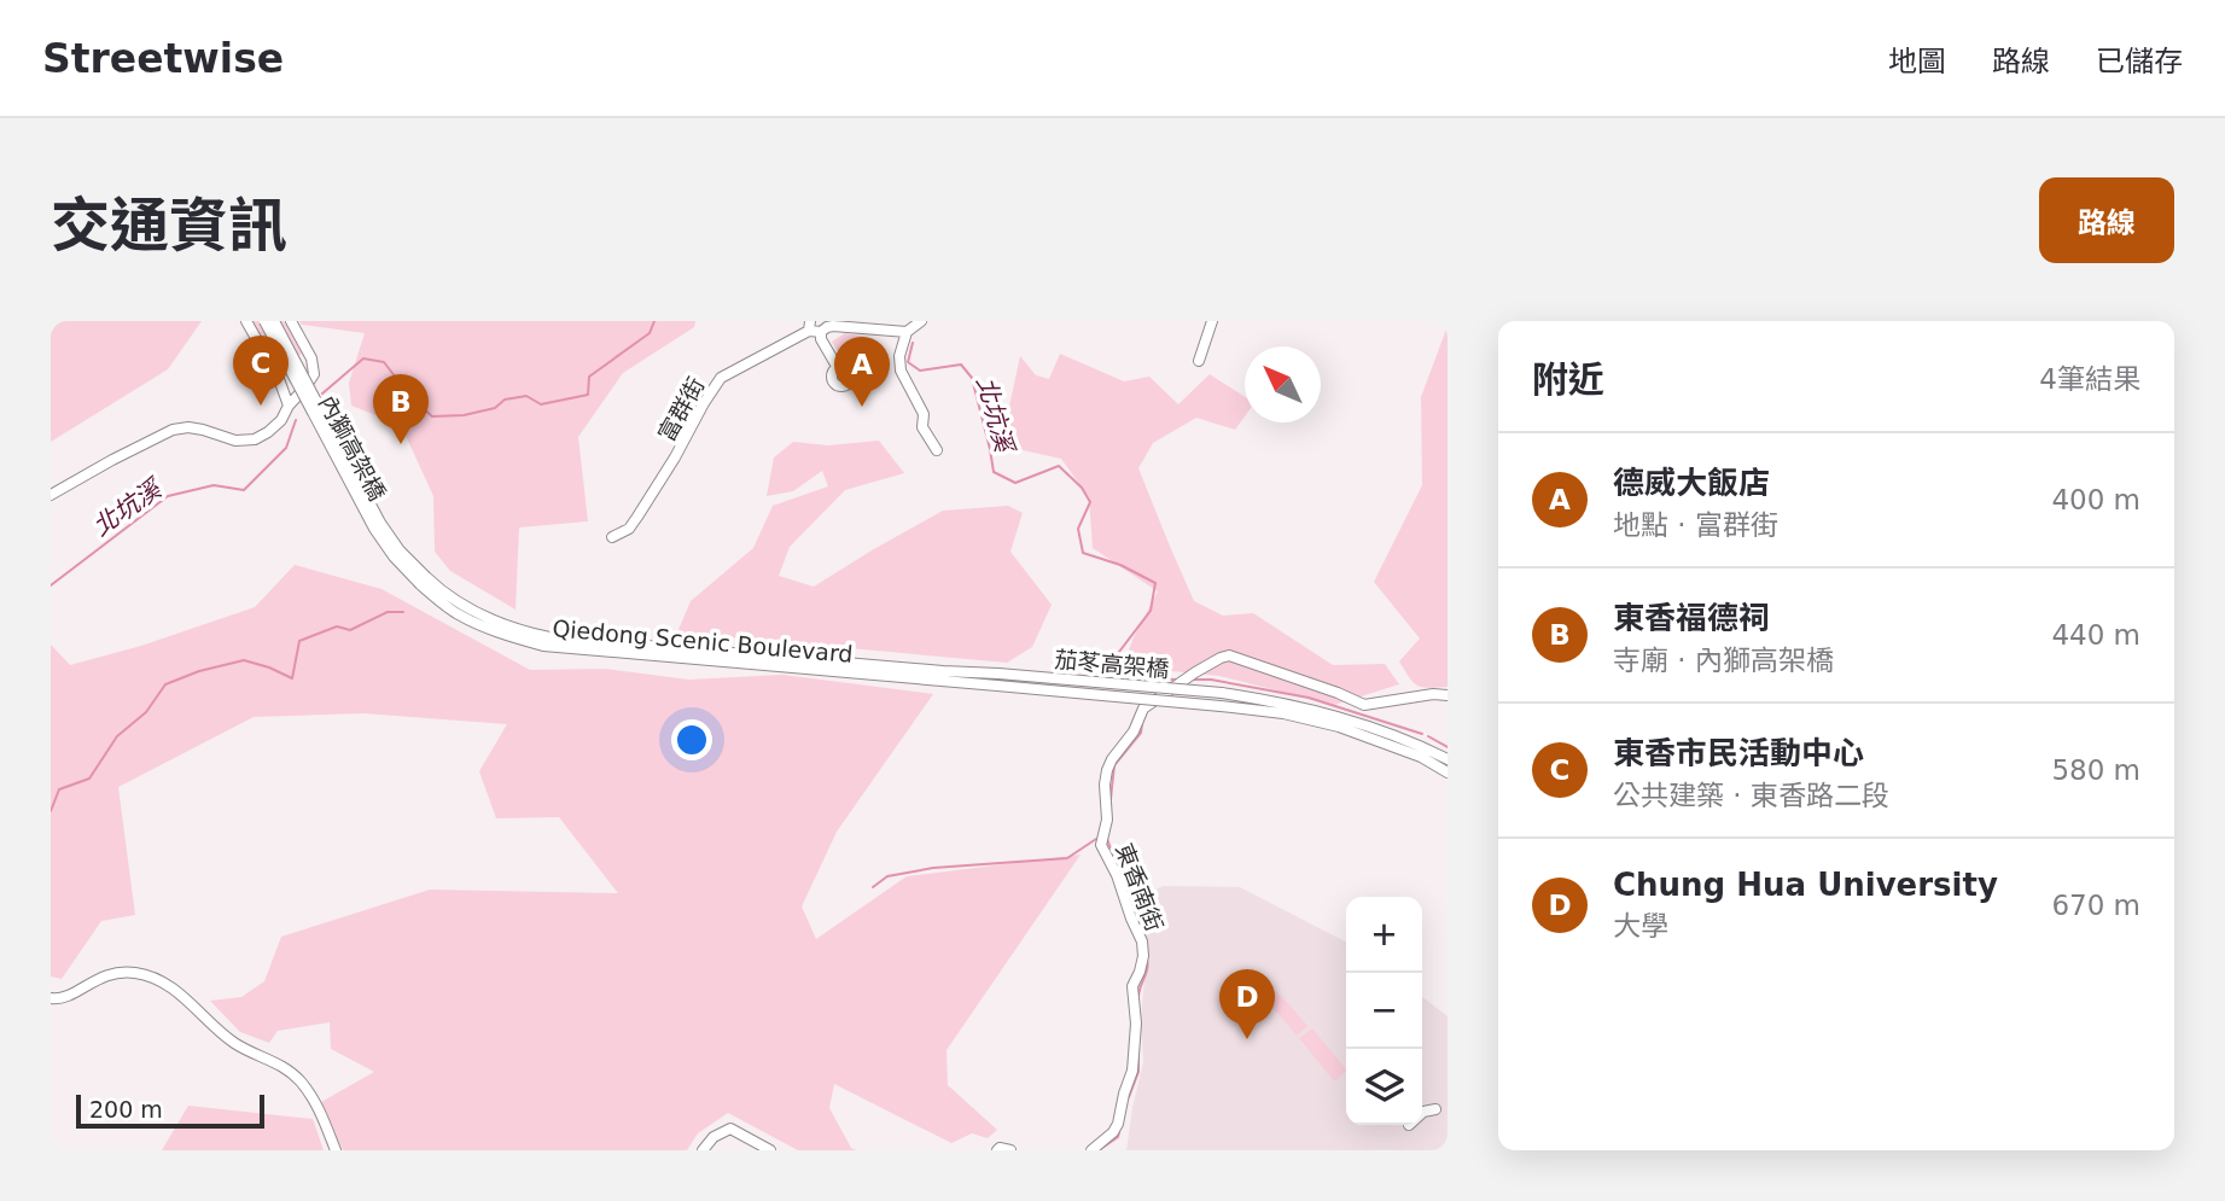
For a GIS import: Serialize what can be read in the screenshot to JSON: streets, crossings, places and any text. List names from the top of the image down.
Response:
{
  "streets": {
    "street": [
      "富群街",
      "內獅高架橋",
      "Qiedong Scenic Boulevard",
      "茄苳高架橋",
      "東香南街"
    ]
  },
  "crossings": [
    ["內獅高架橋", "Qiedong Scenic Boulevard"],
    ["Qiedong Scenic Boulevard", "茄苳高架橋"]
  ],
  "water": ["北坑溪"],
  "scale_bar": "200 m",
  "north": "top left",
  "page": {
    "header": "Streetwise",
    "nav": ["地圖", "路線", "已儲存"],
    "title": "交通資訊",
    "buttons": "路線",
    "heading": ["附近", "4筆結果"],
    "pins": [
      "C",
      "A",
      "B",
      "D"
    ],
    "list": [
      {
        "mark": "A",
        "name": "德威大飯店",
        "note": "地點 · 富群街",
        "value": "400 m"
      },
      {
        "mark": "B",
        "name": "東香福德祠",
        "note": "寺廟 · 內獅高架橋",
        "value": "440 m"
      },
      {
        "mark": "C",
        "name": "東香市民活動中心",
        "note": "公共建築 · 東香路二段",
        "value": "580 m"
      },
      {
        "mark": "D",
        "name": "Chung Hua University",
        "note": "大學",
        "value": "670 m"
      }
    ],
    "map_buttons": ["+", "−"],
    "scale": "200 m"
  }
}
